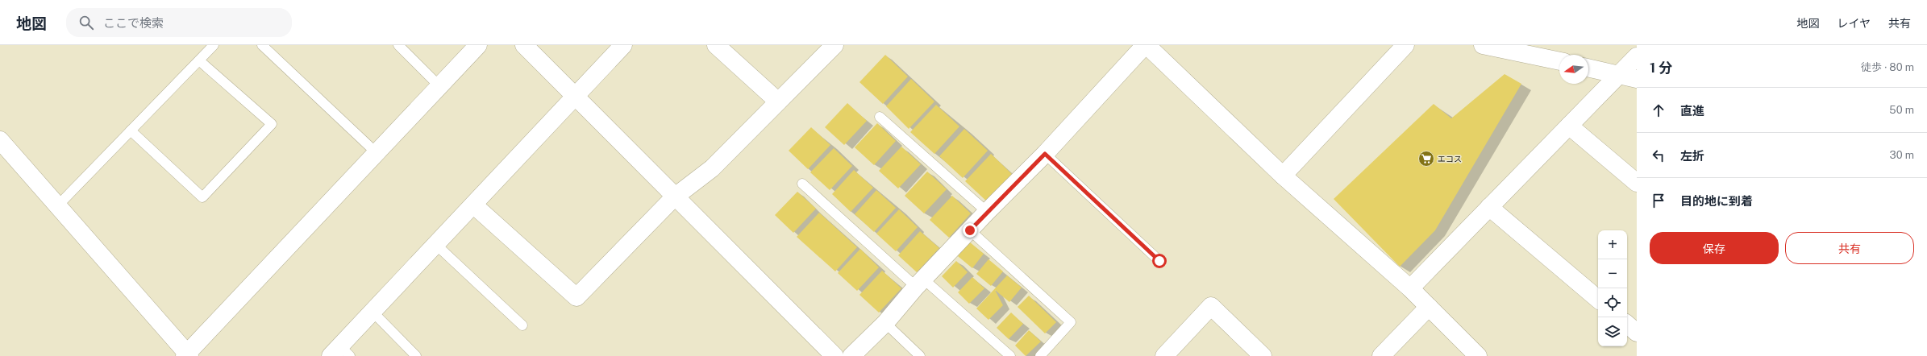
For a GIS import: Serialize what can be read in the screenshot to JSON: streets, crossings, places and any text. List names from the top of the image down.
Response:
{
  "places": {
    "supermarket": ["エコス"]
  },
  "north": "left",
  "page": {
    "header": "地図",
    "search": "ここで検索",
    "nav": ["地図", "レイヤ", "共有"],
    "heading": ["1 分", "徒歩 · 80 m"],
    "list": [
      ["直進", "50 m"],
      ["左折", "30 m"],
      "目的地に到着"
    ],
    "buttons": ["保存", "共有"],
    "map_buttons": ["+", "−"]
  }
}
